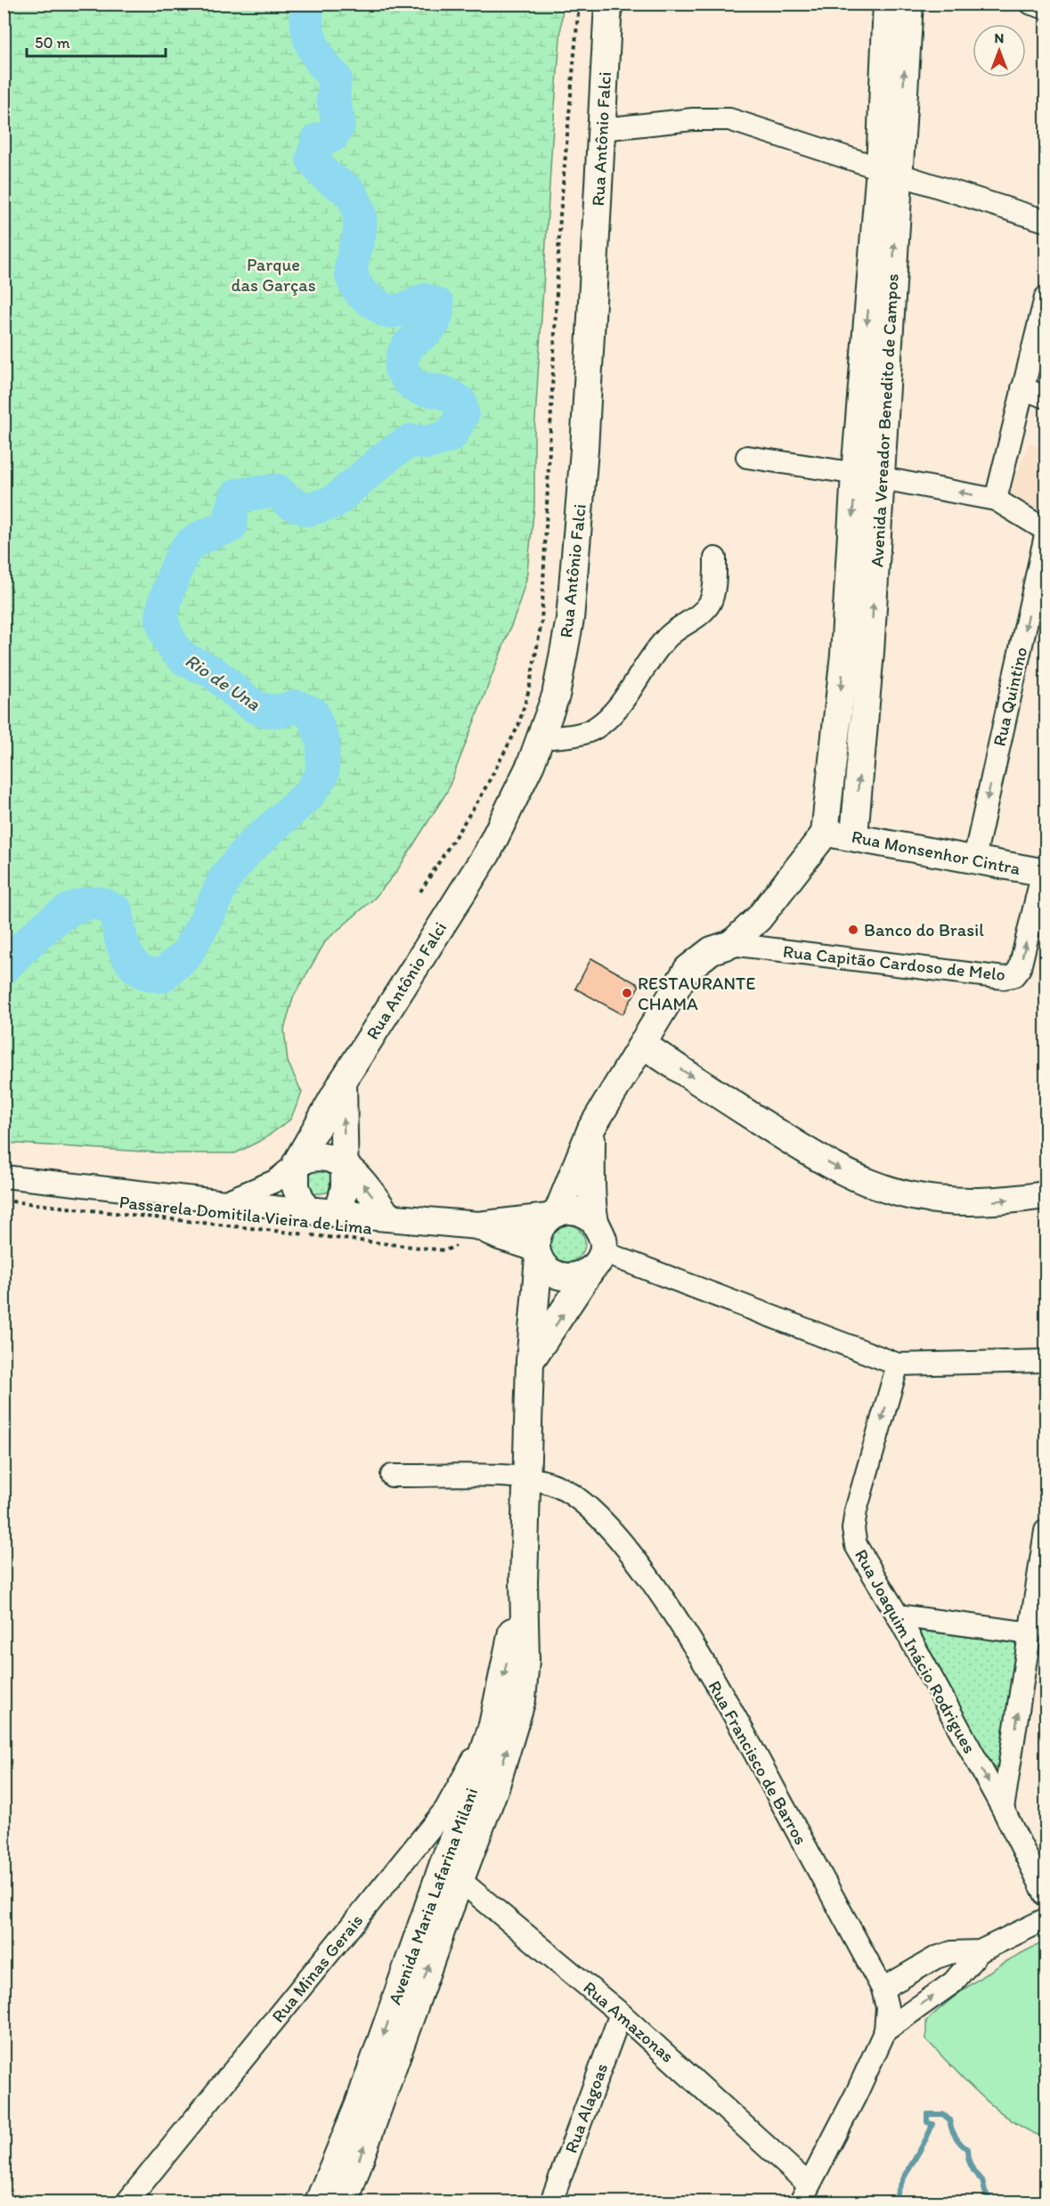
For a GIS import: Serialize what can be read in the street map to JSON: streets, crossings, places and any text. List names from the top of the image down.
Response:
{
  "streets": {
    "main road": [
      "Rua Antônio Falci",
      "Avenida Vereador Benedito de Campos",
      "Rua Monsenhor Cintra",
      "Avenida Maria Lafarina Milani"
    ],
    "street": [
      "Rua Quintino",
      "Rua Capitão Cardoso de Melo",
      "Rua Joaquim Inácio Rodrigues",
      "Rua Francisco de Barros",
      "Rua Minas Gerais",
      "Rua Amazonas",
      "Rua Alagoas"
    ],
    "path": ["Passarela Domitila Vieira de Lima"]
  },
  "crossings": [
    ["Avenida Vereador Benedito de Campos", "Rua Monsenhor Cintra"],
    ["Rua Quintino", "Rua Monsenhor Cintra"],
    ["Rua Monsenhor Cintra", "Rua Capitão Cardoso de Melo"],
    ["Rua Francisco de Barros", "Avenida Maria Lafarina Milani"],
    ["Rua Francisco de Barros", "Rua Amazonas"],
    ["Avenida Maria Lafarina Milani", "Rua Minas Gerais"],
    ["Avenida Maria Lafarina Milani", "Rua Amazonas"],
    ["Rua Amazonas", "Rua Alagoas"]
  ],
  "one_way": ["Rua Quintino", "Rua Capitão Cardoso de Melo"],
  "water": ["Rio de Una"],
  "parks": ["Parque das Garças"],
  "places": ["Banco do Brasil", "RESTAURANTE CHAMA"],
  "scale_bar": "50 m",
  "north": "top"
}
